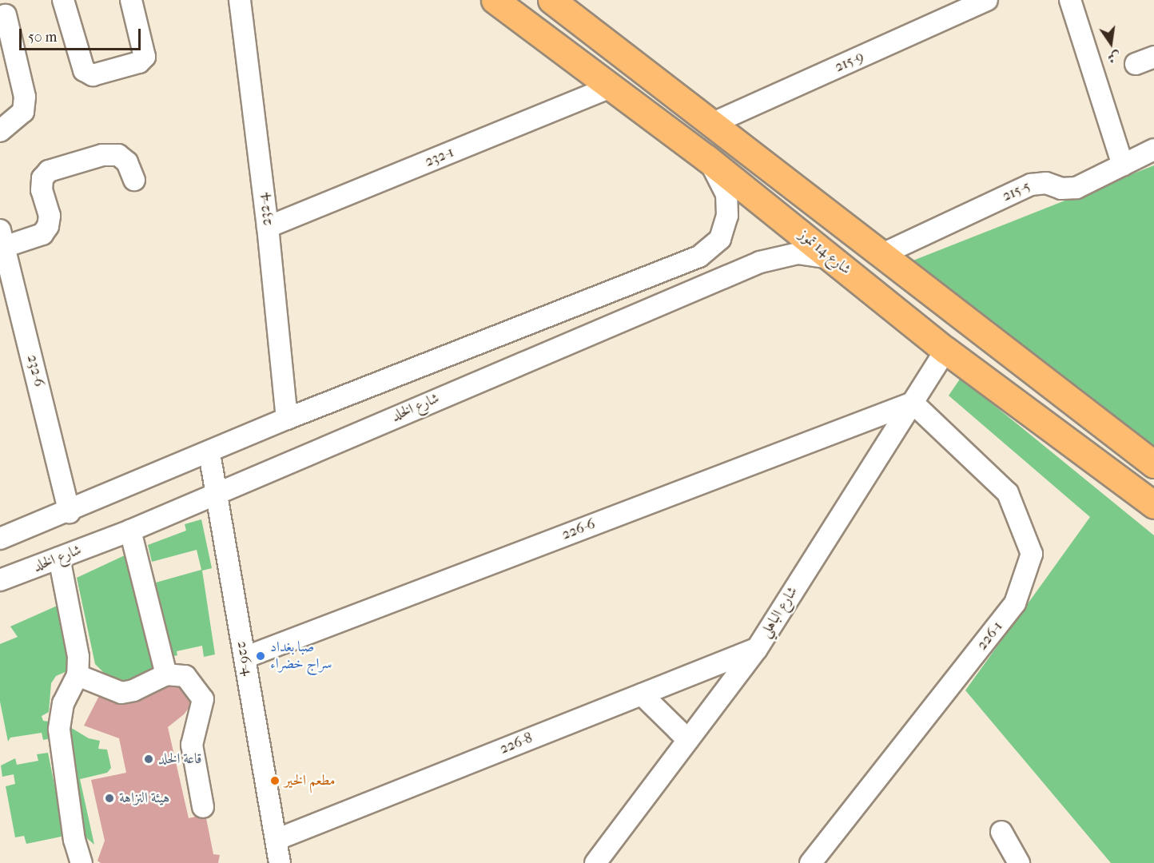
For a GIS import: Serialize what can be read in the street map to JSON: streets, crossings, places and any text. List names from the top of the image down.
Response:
{
  "streets": {
    "main road": ["شارع 14 تموز"],
    "street": [
      "215-9",
      "232-1",
      "215-5",
      "232-4",
      "232-6",
      "شارع الخلد",
      "226-6",
      "شارع الباهلي",
      "226-1",
      "226-4",
      "226-8"
    ]
  },
  "crossings": [
    ["232-1", "232-4"],
    ["232-1", "شارع 14 تموز"],
    ["شارع 14 تموز", "شارع الخلد"],
    ["شارع 14 تموز", "شارع الباهلي"],
    ["شارع الخلد", "226-4"],
    ["226-6", "شارع الباهلي"],
    ["226-6", "226-1"],
    ["226-6", "226-4"],
    ["شارع الباهلي", "226-1"],
    ["شارع الباهلي", "226-8"],
    ["226-4", "226-8"]
  ],
  "places": [
    "صبا بغداد سراج خضراء",
    "قاعة الخلد",
    "مطعم الخير",
    "هيئة النزاهة"
  ],
  "scale_bar": "50 m",
  "north": "bottom"
}
